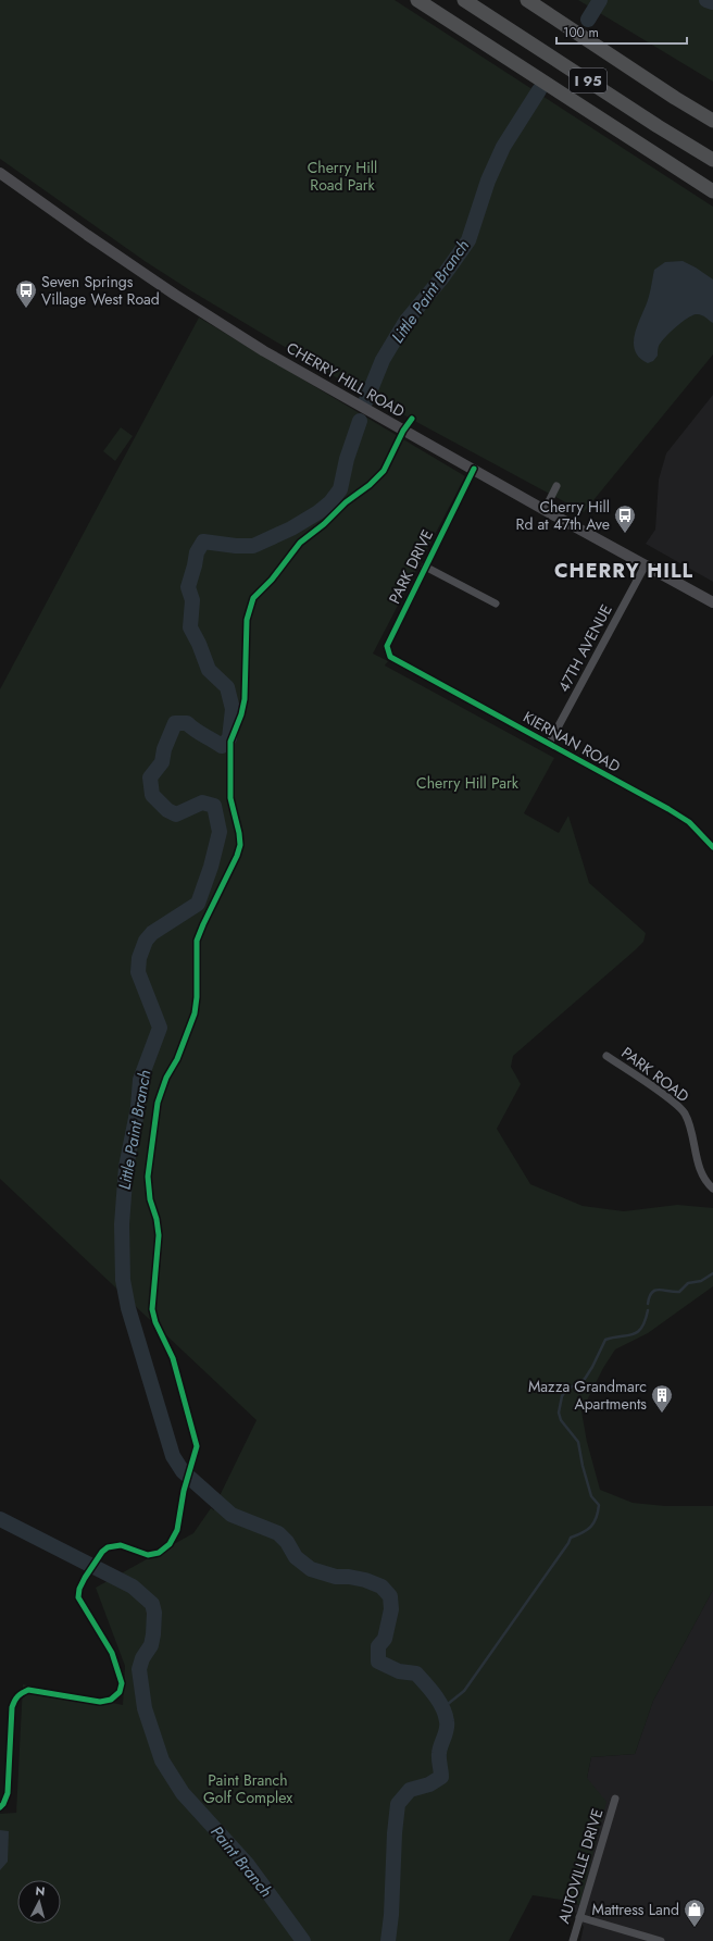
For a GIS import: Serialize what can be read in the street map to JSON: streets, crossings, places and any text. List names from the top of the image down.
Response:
{
  "streets": {
    "highway": ["I 95"],
    "main road": ["CHERRY HILL ROAD"],
    "street": [
      "PARK DRIVE",
      "47TH AVENUE",
      "KIERNAN ROAD",
      "PARK ROAD",
      "AUTOVILLE DRIVE"
    ]
  },
  "crossings": [
    ["CHERRY HILL ROAD", "PARK DRIVE"],
    ["CHERRY HILL ROAD", "47TH AVENUE"],
    ["PARK DRIVE", "KIERNAN ROAD"],
    ["47TH AVENUE", "KIERNAN ROAD"]
  ],
  "districts": ["CHERRY HILL"],
  "water": ["Little Paint Branch", "Paint Branch"],
  "parks": ["Cherry Hill Road Park", "Cherry Hill Park", "Paint Branch Golf Complex"],
  "places": {
    "bus stop": ["Seven Springs Village West Road", "Cherry Hill Rd at 47th Ave"],
    "building": ["Mazza Grandmarc Apartments"],
    "shop": ["Mattress Land"]
  },
  "scale_bar": "100 m",
  "north": "top"
}
